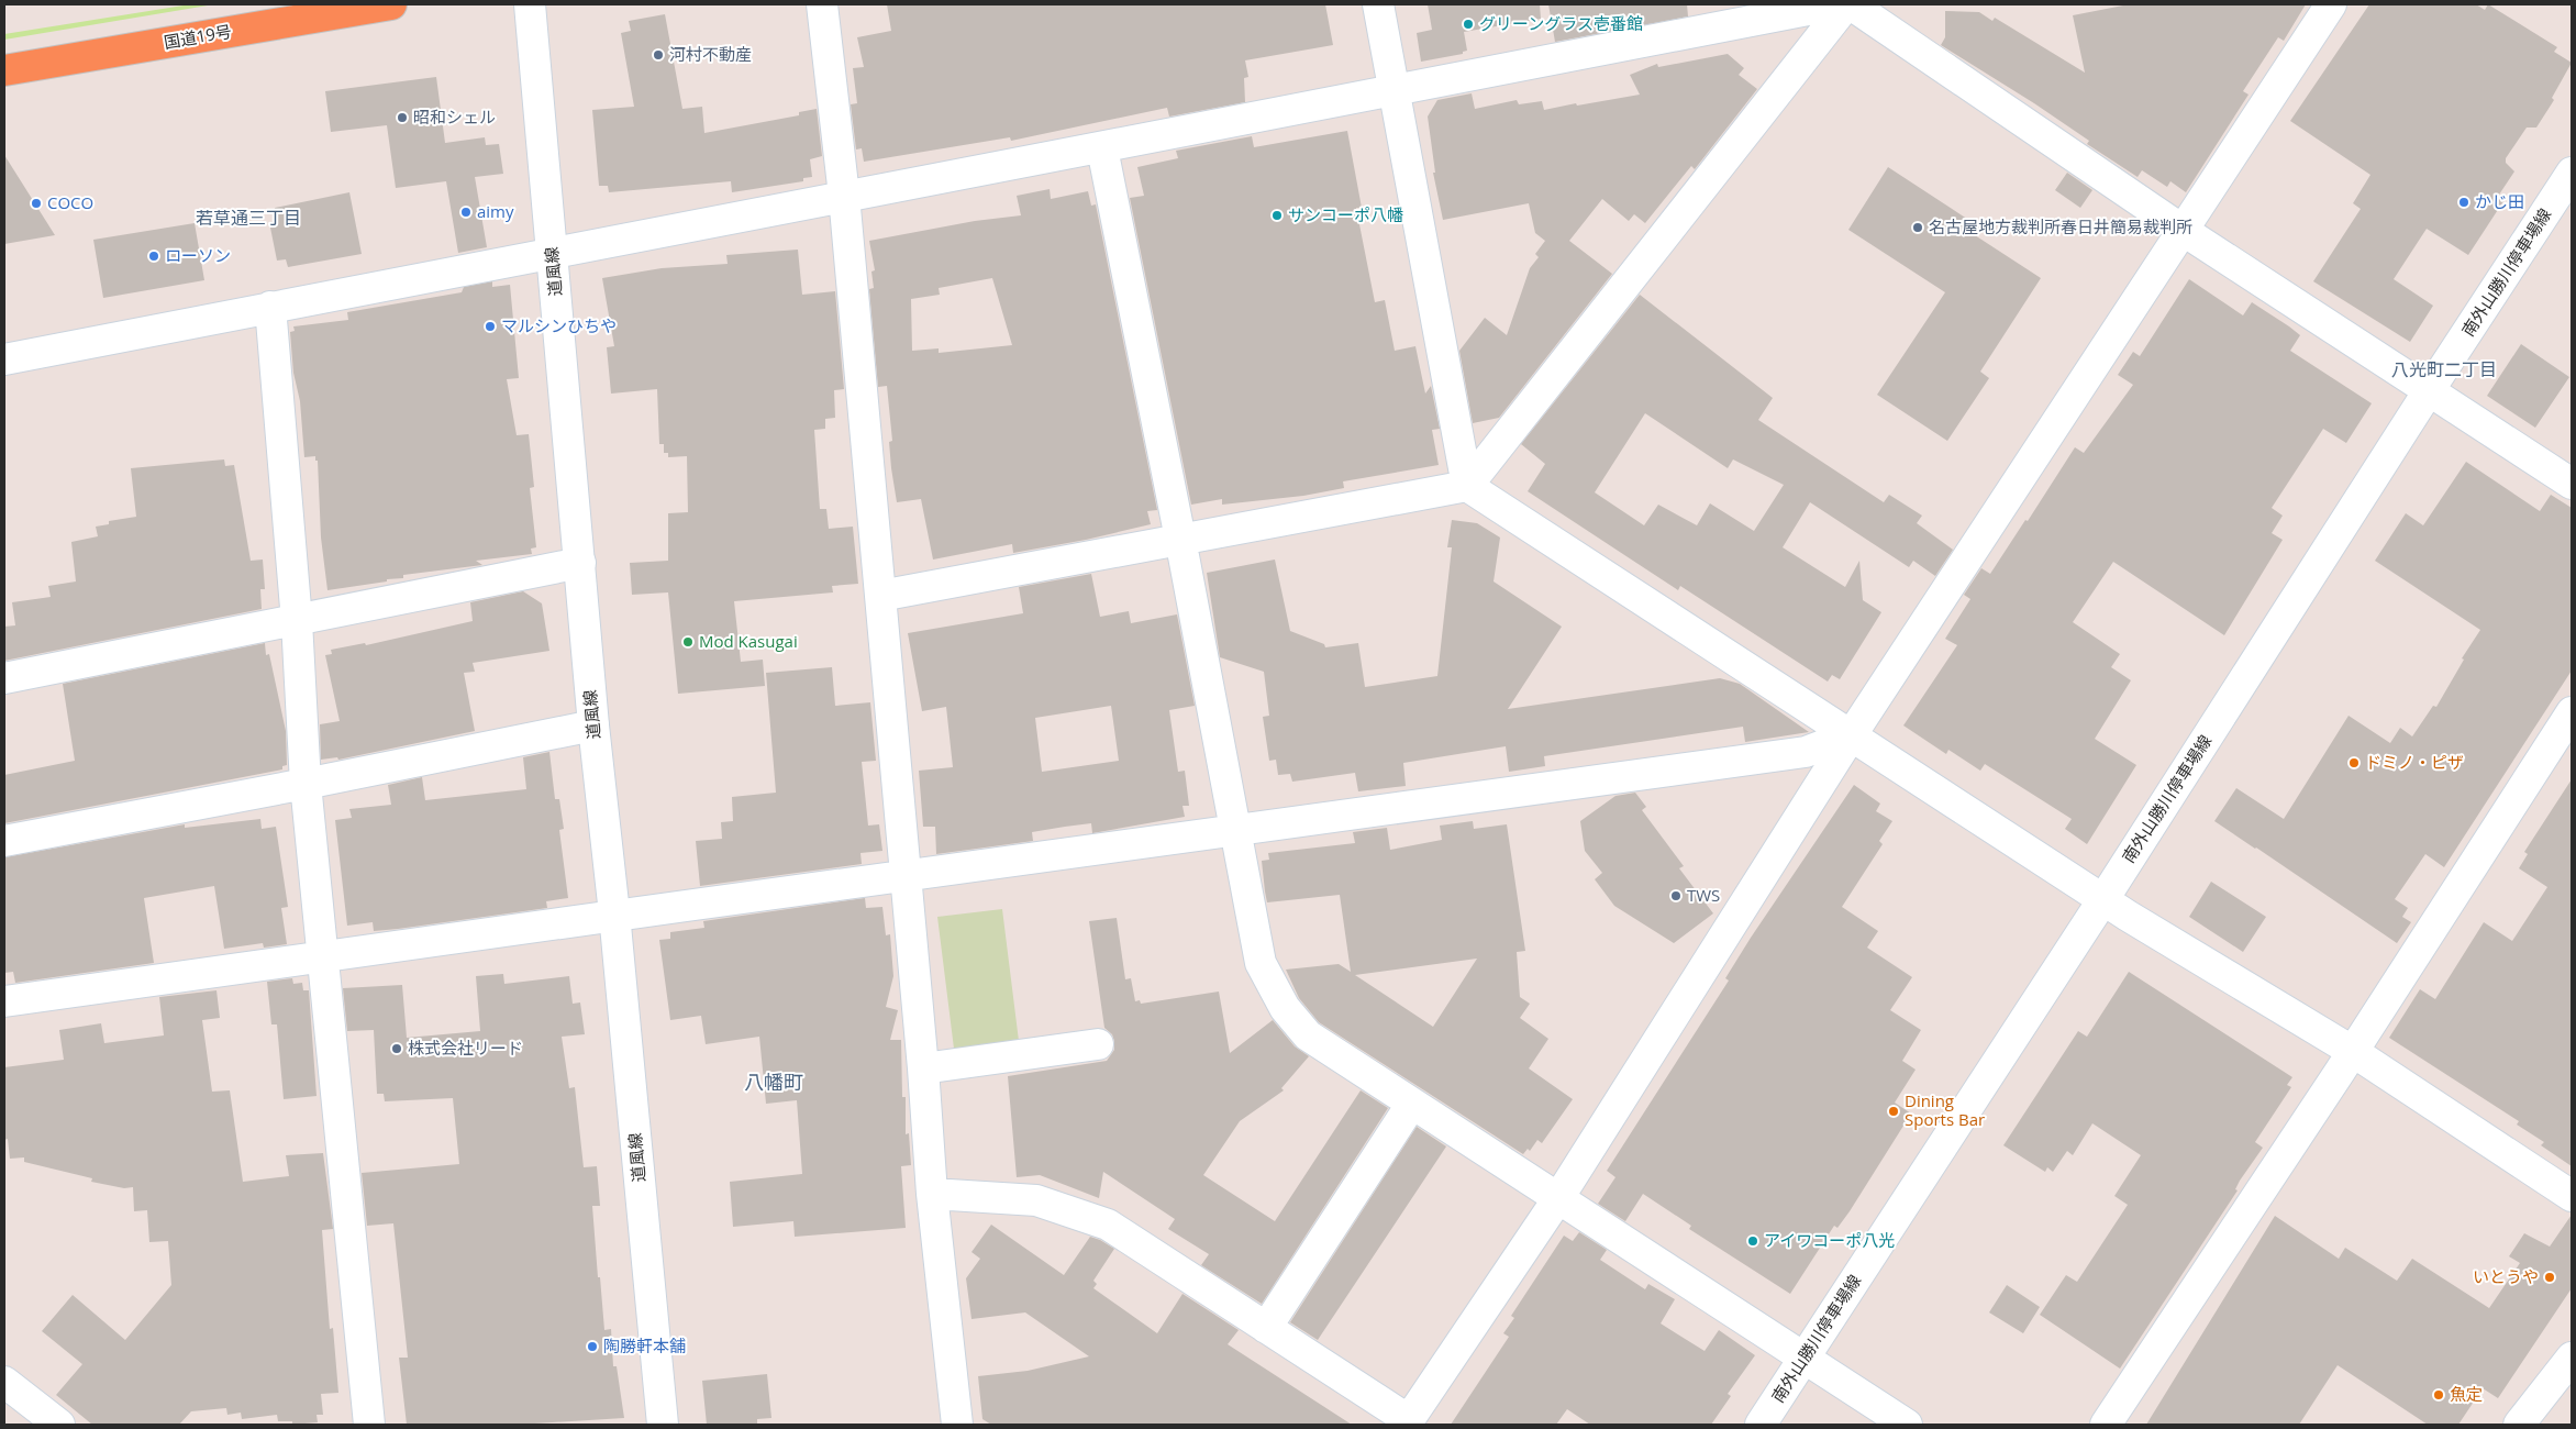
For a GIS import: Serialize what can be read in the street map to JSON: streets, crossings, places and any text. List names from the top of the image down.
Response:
{
  "streets": {
    "highway": ["国道19号"],
    "street": ["道風線", "南外山勝川停車場線"]
  },
  "districts": ["若草通三丁目", "八光町二丁目", "八幡町"],
  "places": [
    "グリーングラス壱番館",
    "河村不動産",
    "昭和シェル",
    "かじ田",
    "COCO",
    "aimy",
    "サンコーポ八幡",
    "名古屋地方裁判所春日井簡易裁判所",
    "ローソン",
    "マルシンひちや",
    "Mod Kasugai",
    "ドミノ・ピザ",
    "TWS",
    "株式会社リード",
    "Dining Sports Bar",
    "アイワコーポ八光",
    "いとうや",
    "陶勝軒本舗",
    "魚定"
  ]
}
